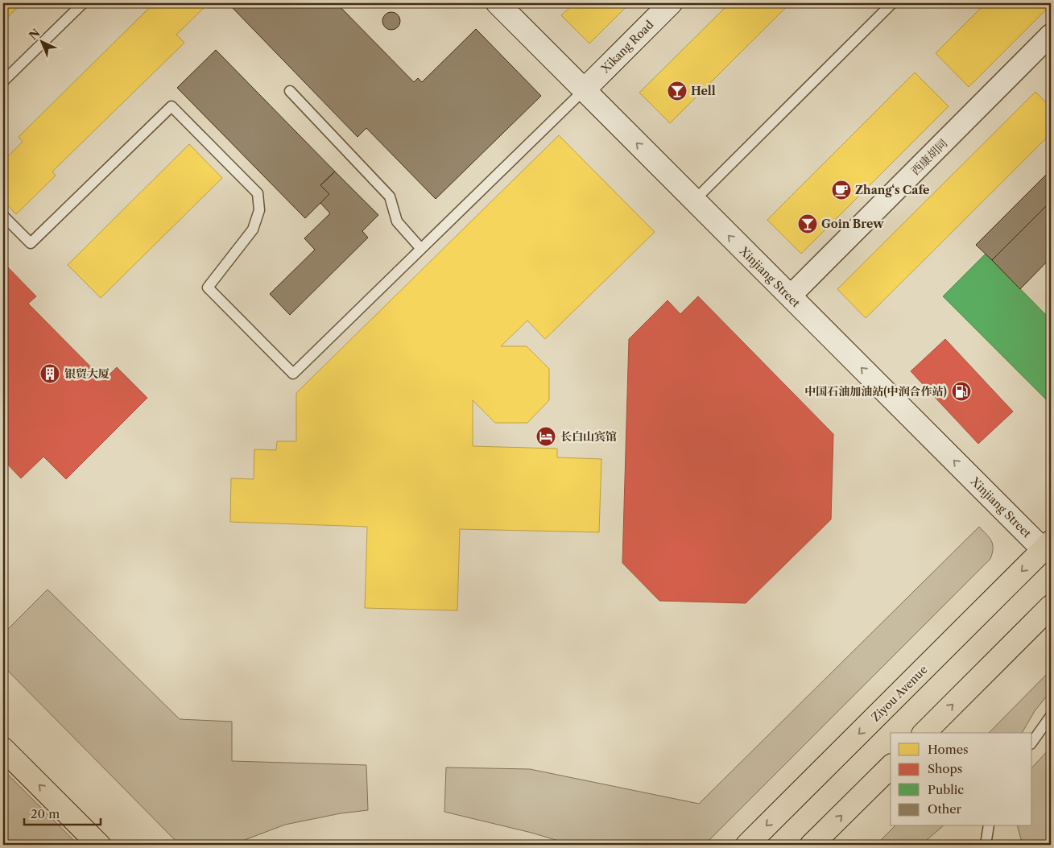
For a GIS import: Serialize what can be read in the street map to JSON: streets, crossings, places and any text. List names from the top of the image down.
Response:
{
  "streets": {
    "main road": ["Ziyou Avenue"],
    "street": ["Xikang Road", "西康胡同", "Xinjiang Street"]
  },
  "crossings": [
    ["Xikang Road", "Xinjiang Street"],
    ["西康胡同", "Xinjiang Street"],
    ["Xinjiang Street", "Ziyou Avenue"]
  ],
  "one_way": ["Xinjiang Street"],
  "places": {
    "bar": ["Hell", "Goin Brew"],
    "cafe": ["Zhang‘s Cafe"],
    "building": ["银贸大厦"],
    "fuel station": ["中国石油加油站(中润合作站)"],
    "hotel": ["长白山宾馆"]
  },
  "legend": [
    "Homes",
    "Shops",
    "Public",
    "Other"
  ],
  "scale_bar": "20 m",
  "north": "top left"
}
